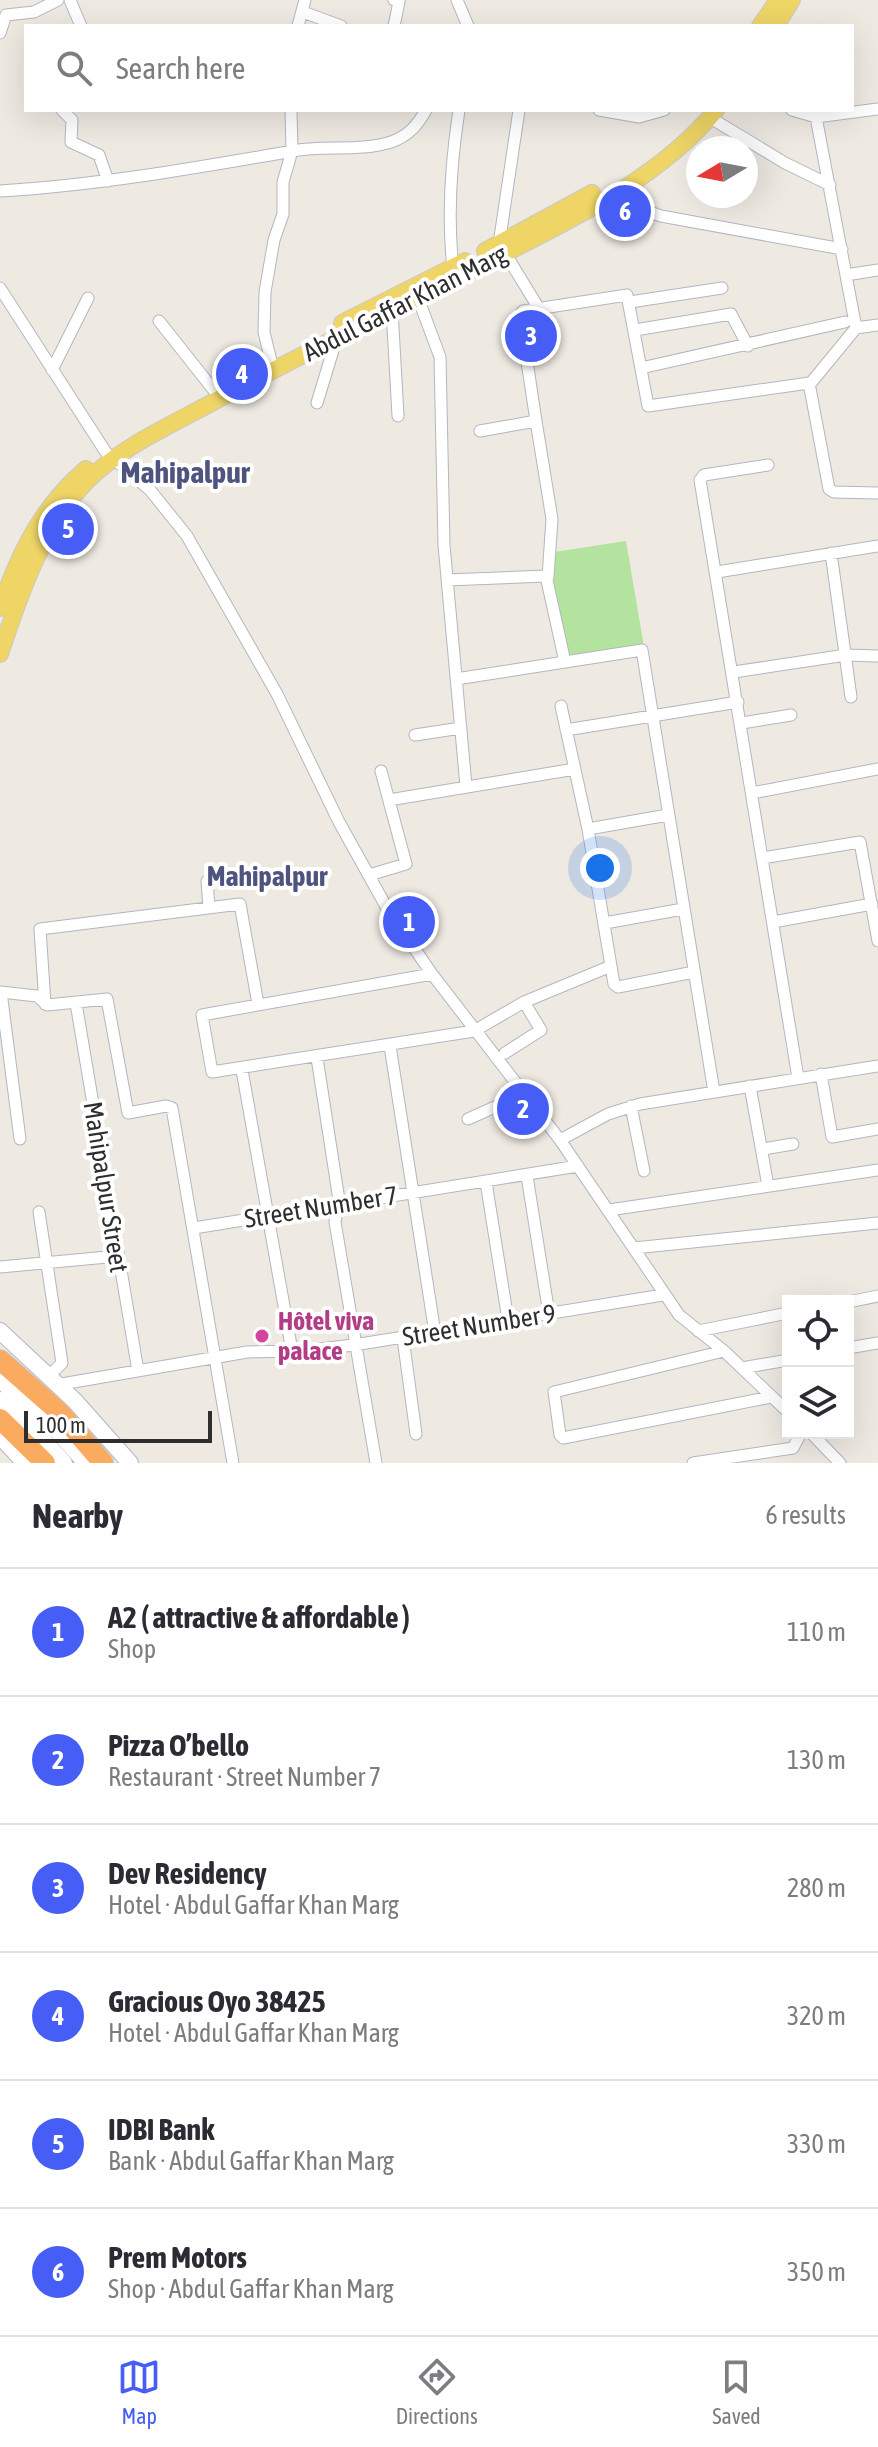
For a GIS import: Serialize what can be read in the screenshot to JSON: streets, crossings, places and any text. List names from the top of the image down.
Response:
{
  "streets": {
    "main road": ["Abdul Gaffar Khan Marg"],
    "street": ["Mahipalpur Street", "Street Number 7", "Street Number 9"]
  },
  "crossings": [
    ["Mahipalpur Street", "Street Number 9"]
  ],
  "districts": ["Mahipalpur", "Mahipalpur"],
  "places": ["Hôtel viva palace"],
  "scale_bar": "100 m",
  "north": "left",
  "page": {
    "search": "Search here",
    "pins": [
      "6",
      "3",
      "4",
      "5",
      "1",
      "2"
    ],
    "scale": "100 m",
    "heading": ["Nearby", "6 results"],
    "list": [
      {
        "mark": "1",
        "name": "A2 ( attractive & affordable )",
        "note": "Shop",
        "value": "110 m"
      },
      {
        "mark": "2",
        "name": "Pizza O’bello",
        "note": "Restaurant · Street Number 7",
        "value": "130 m"
      },
      {
        "mark": "3",
        "name": "Dev Residency",
        "note": "Hotel · Abdul Gaffar Khan Marg",
        "value": "280 m"
      },
      {
        "mark": "4",
        "name": "Gracious Oyo 38425",
        "note": "Hotel · Abdul Gaffar Khan Marg",
        "value": "320 m"
      },
      {
        "mark": "5",
        "name": "IDBI Bank",
        "note": "Bank · Abdul Gaffar Khan Marg",
        "value": "330 m"
      },
      {
        "mark": "6",
        "name": "Prem Motors",
        "note": "Shop · Abdul Gaffar Khan Marg",
        "value": "350 m"
      }
    ],
    "nav": ["Map", "Directions", "Saved"]
  }
}
